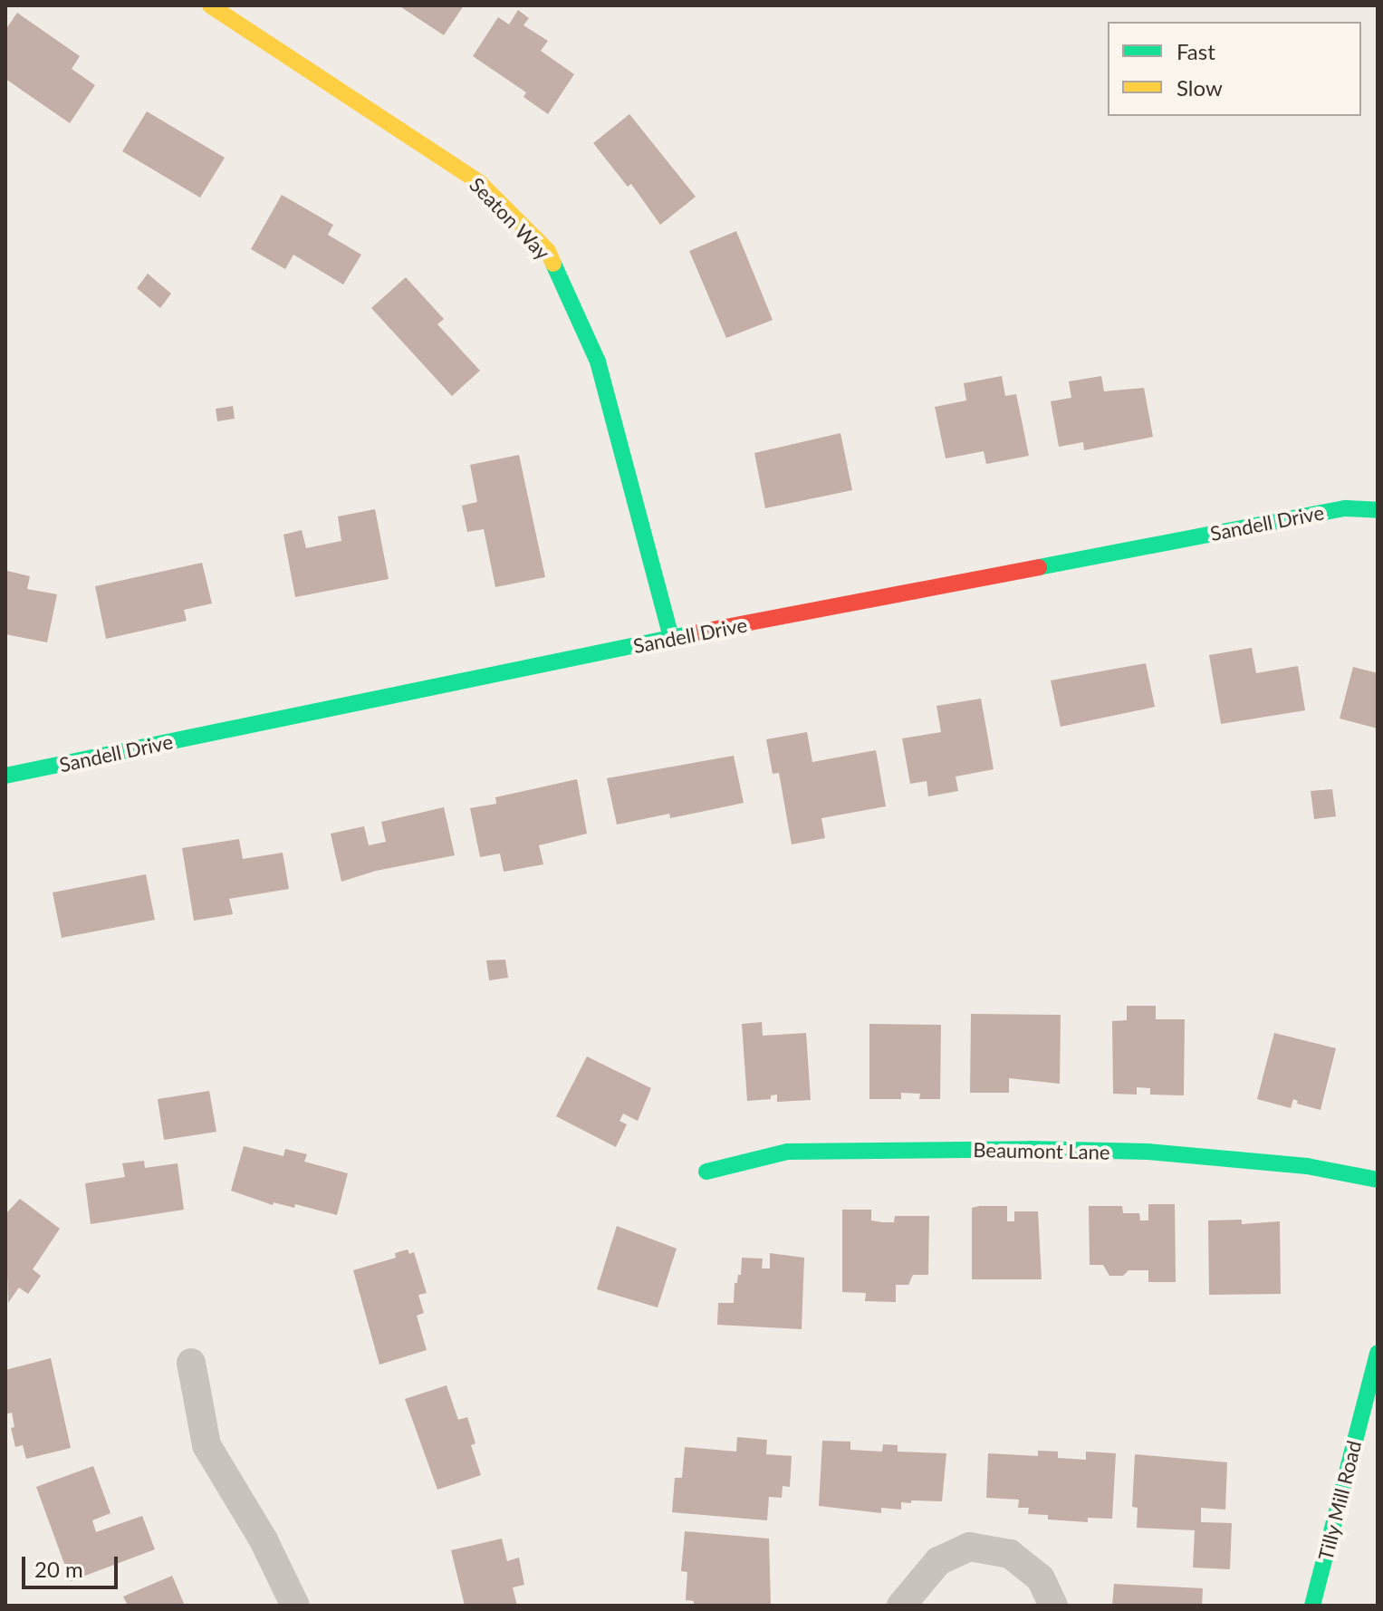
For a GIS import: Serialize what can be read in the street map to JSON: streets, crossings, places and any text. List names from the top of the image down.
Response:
{
  "streets": {
    "street": [
      "Seaton Way",
      "Sandell Drive",
      "Beaumont Lane",
      "Tilly Mill Road"
    ]
  },
  "crossings": [
    ["Seaton Way", "Sandell Drive"]
  ],
  "legend": ["Fast", "Slow"],
  "scale_bar": "20 m"
}
